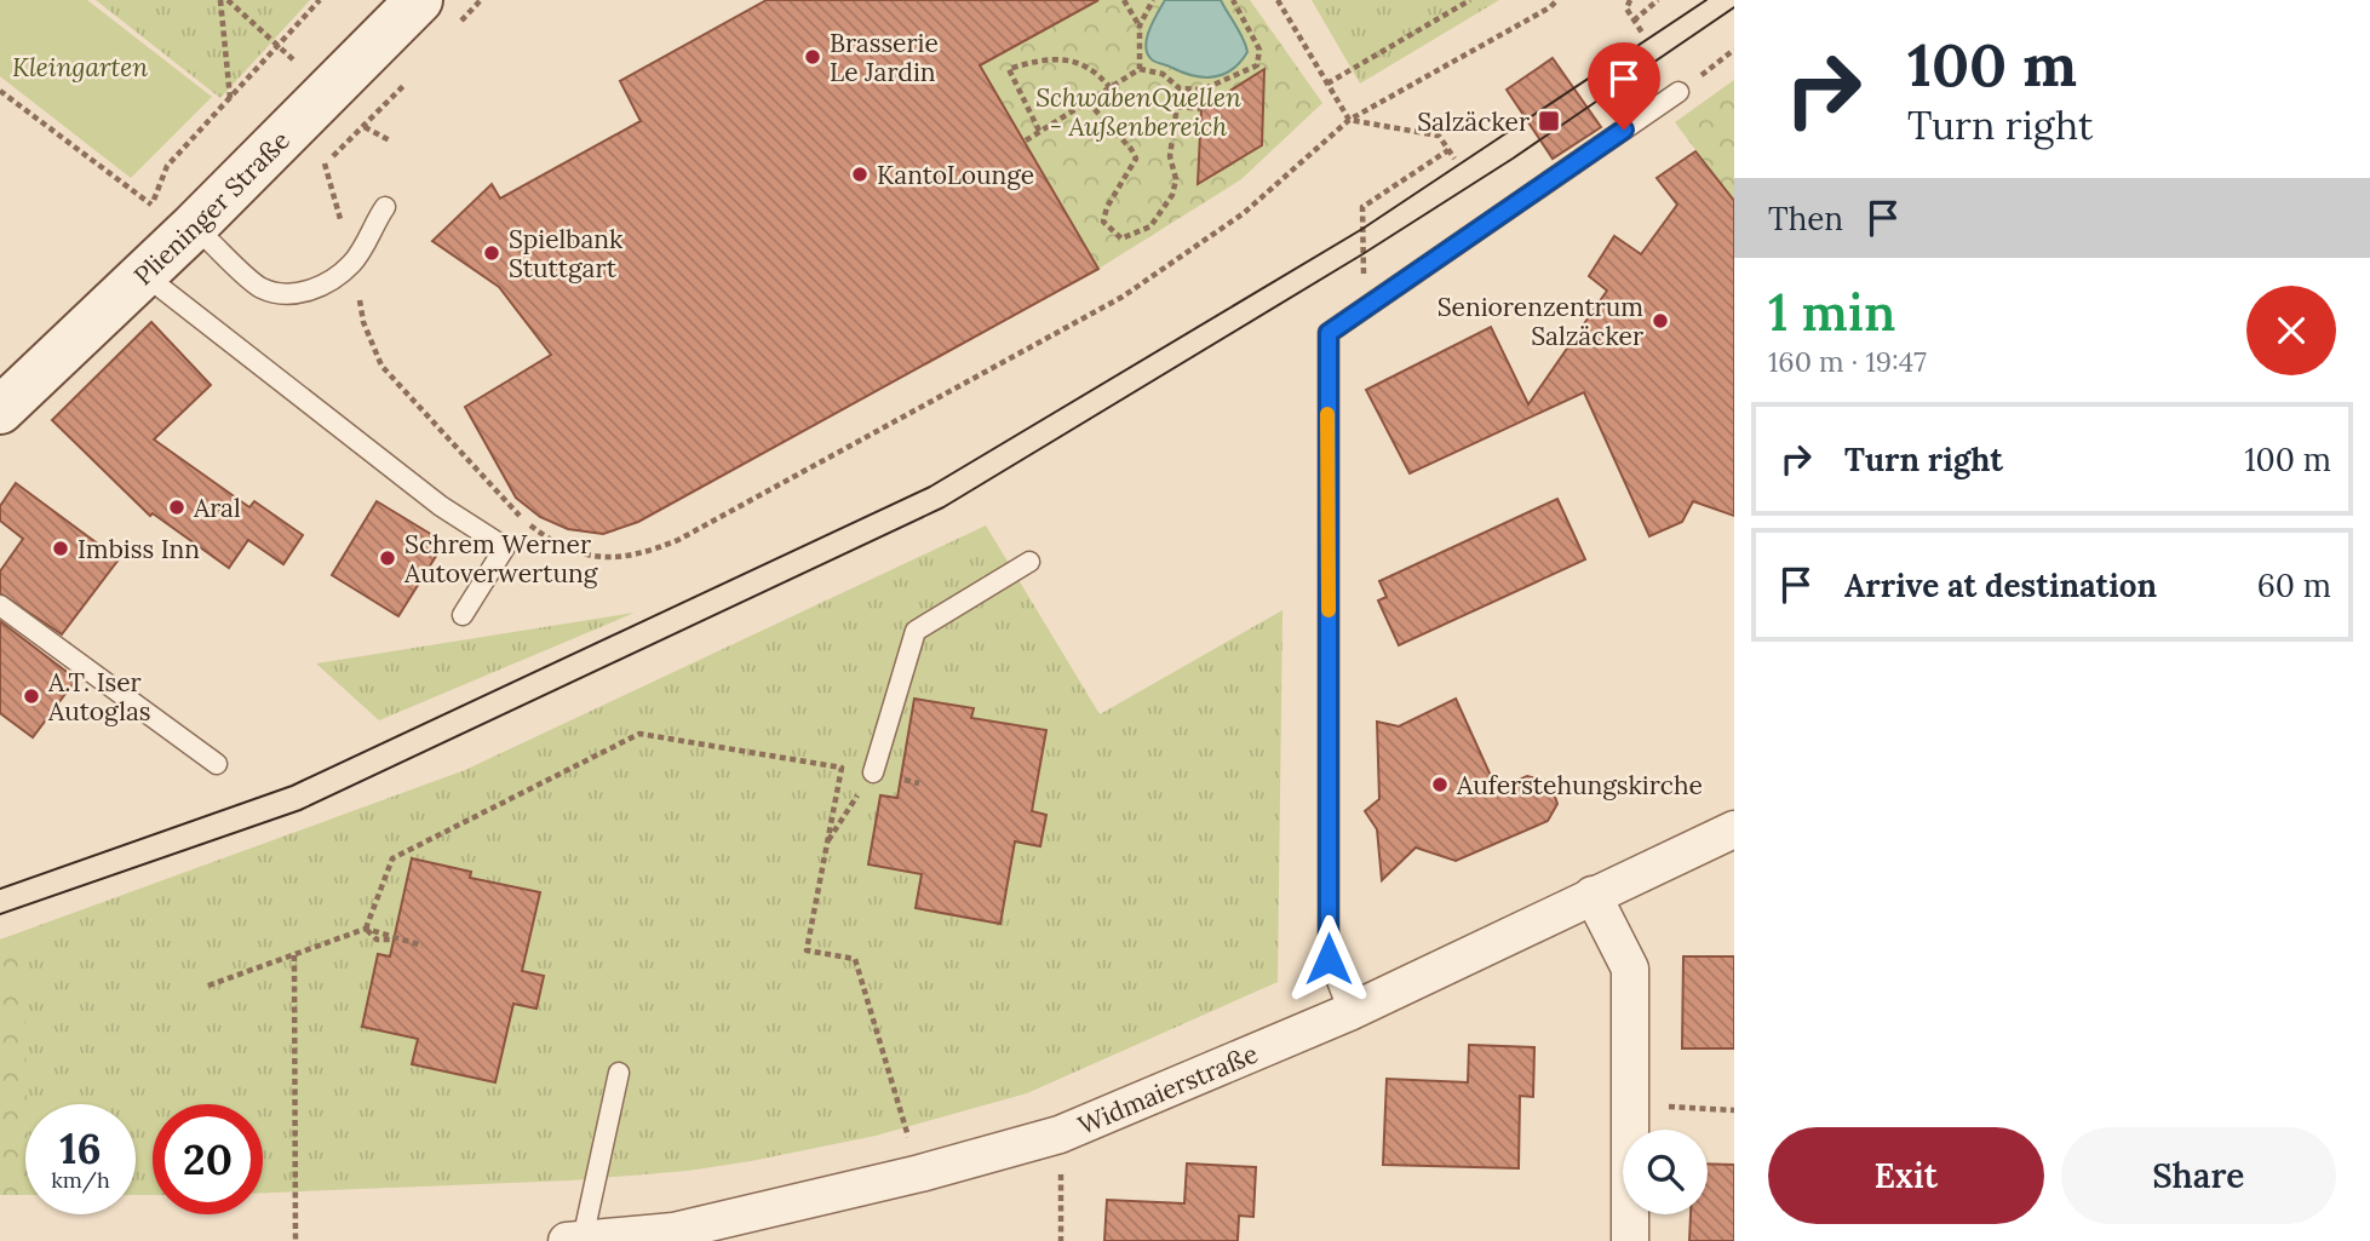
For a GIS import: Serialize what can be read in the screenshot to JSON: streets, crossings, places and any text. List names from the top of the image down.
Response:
{
  "streets": {
    "main road": ["Plieninger Straße"],
    "street": ["Widmaierstraße"]
  },
  "parks": ["Kleingarten", "SchwabenQuellen - Außenbereich"],
  "places": {
    "other": [
      "Brasserie Le Jardin",
      "KantoLounge",
      "Spielbank Stuttgart",
      "Seniorenzentrum Salzäcker",
      "Aral",
      "Imbiss Inn",
      "Schrem Werner Autoverwertung",
      "A.T. Iser Autoglas",
      "Auferstehungskirche"
    ],
    "transit": ["Salzäcker"]
  },
  "page": {
    "turn": ["100 m", "Turn right"],
    "then": "Then",
    "heading": ["1 min", "160 m · 19:47"],
    "list": [
      {
        "name": "Turn right",
        "value": "100 m"
      },
      {
        "name": "Arrive at destination",
        "value": "60 m"
      }
    ],
    "speed": "16 km/h",
    "limit": "20",
    "buttons": ["Exit", "Share"]
  }
}
